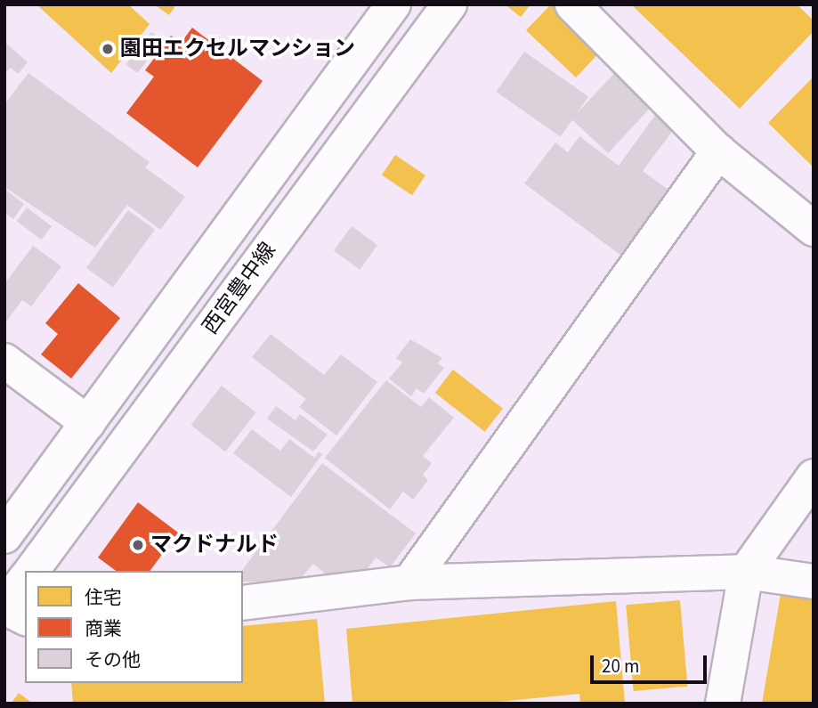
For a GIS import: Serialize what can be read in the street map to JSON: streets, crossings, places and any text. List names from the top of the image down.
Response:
{
  "streets": {
    "street": ["西宮豊中線"]
  },
  "places": ["園田エクセルマンション", "マクドナルド"],
  "legend": ["住宅", "商業", "その他"],
  "scale_bar": "20 m"
}
